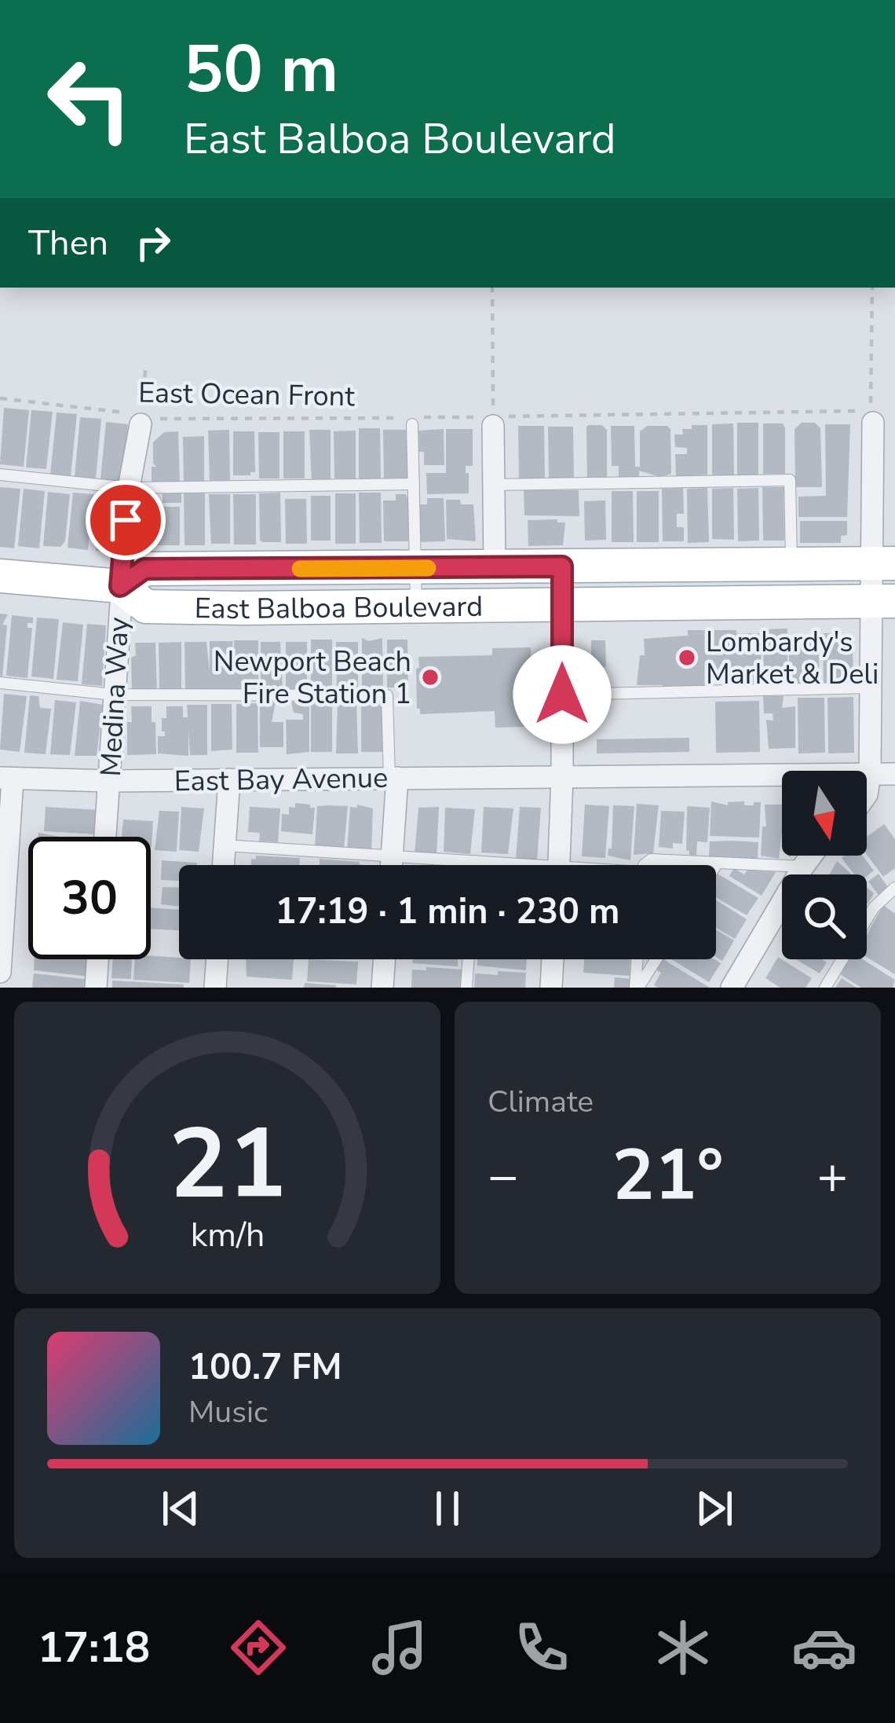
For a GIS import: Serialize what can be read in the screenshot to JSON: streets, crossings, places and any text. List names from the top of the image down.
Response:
{
  "streets": {
    "main road": ["East Balboa Boulevard"],
    "street": ["Medina Way", "East Bay Avenue"],
    "path": ["East Ocean Front"]
  },
  "crossings": [
    ["East Ocean Front", "Medina Way"],
    ["East Balboa Boulevard", "Medina Way"],
    ["Medina Way", "East Bay Avenue"]
  ],
  "places": ["Lombardy's Market & Deli", "Newport Beach Fire Station 1"],
  "north": "bottom",
  "page": {
    "turn": ["50 m", "East Balboa Boulevard"],
    "then": "Then",
    "limit": "30",
    "trip": "17:19 · 1 min · 230 m",
    "tile": "Climate",
    "heat": ["−", "21°", "+"],
    "song": ["100.7 FM", "Music"],
    "tabs": "17:18",
    "gauge": ["21", "km/h"]
  }
}
